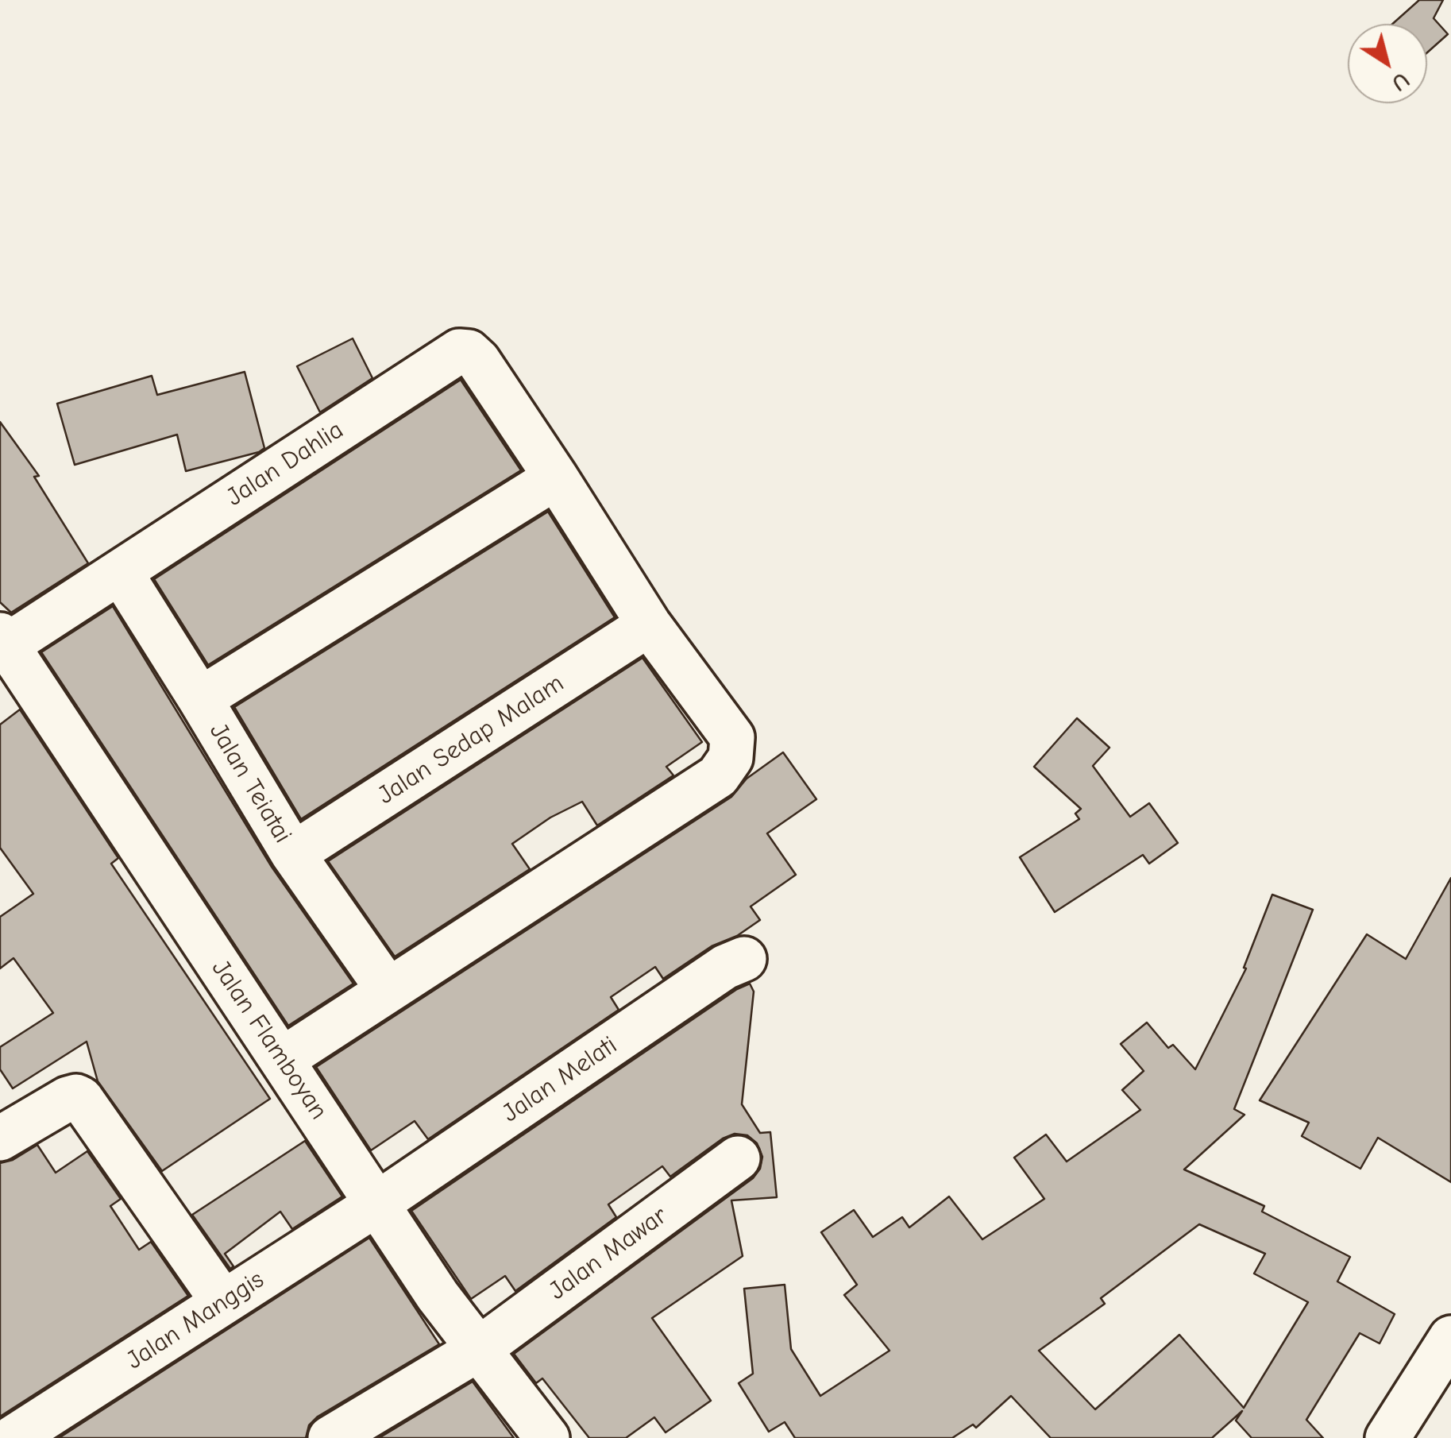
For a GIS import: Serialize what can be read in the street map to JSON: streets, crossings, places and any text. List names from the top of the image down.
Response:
{
  "streets": {
    "street": [
      "Jalan Dahlia",
      "Jalan Sedap Malam",
      "Jalan Teiatai",
      "Jalan Flamboyan",
      "Jalan Melati",
      "Jalan Mawar",
      "Jalan Manggis"
    ]
  },
  "crossings": [
    ["Jalan Dahlia", "Jalan Teiatai"],
    ["Jalan Dahlia", "Jalan Flamboyan"],
    ["Jalan Sedap Malam", "Jalan Teiatai"],
    ["Jalan Flamboyan", "Jalan Melati"],
    ["Jalan Flamboyan", "Jalan Mawar"],
    ["Jalan Flamboyan", "Jalan Manggis"],
    ["Jalan Melati", "Jalan Manggis"]
  ],
  "north": "bottom right"
}
